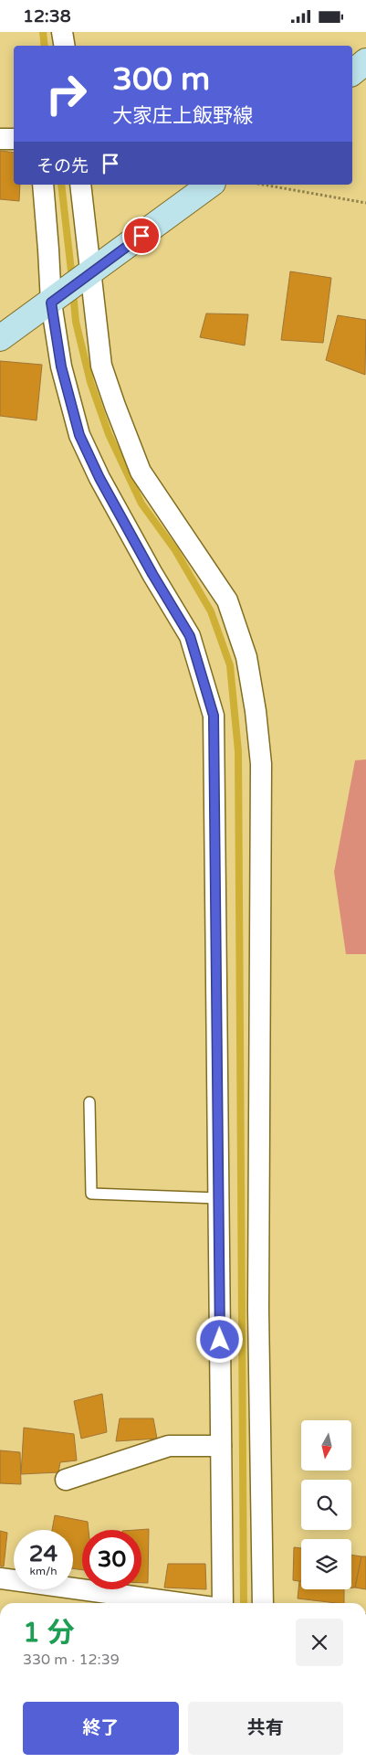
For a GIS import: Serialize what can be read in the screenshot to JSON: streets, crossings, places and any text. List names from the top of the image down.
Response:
{
  "north": "bottom",
  "page": {
    "status": "12:38",
    "turn": ["300 m", "大家庄上飯野線"],
    "then": "その先",
    "speed": "24 km/h",
    "limit": "30",
    "heading": ["1 分", "330 m · 12:39"],
    "buttons": ["終了", "共有"]
  }
}
